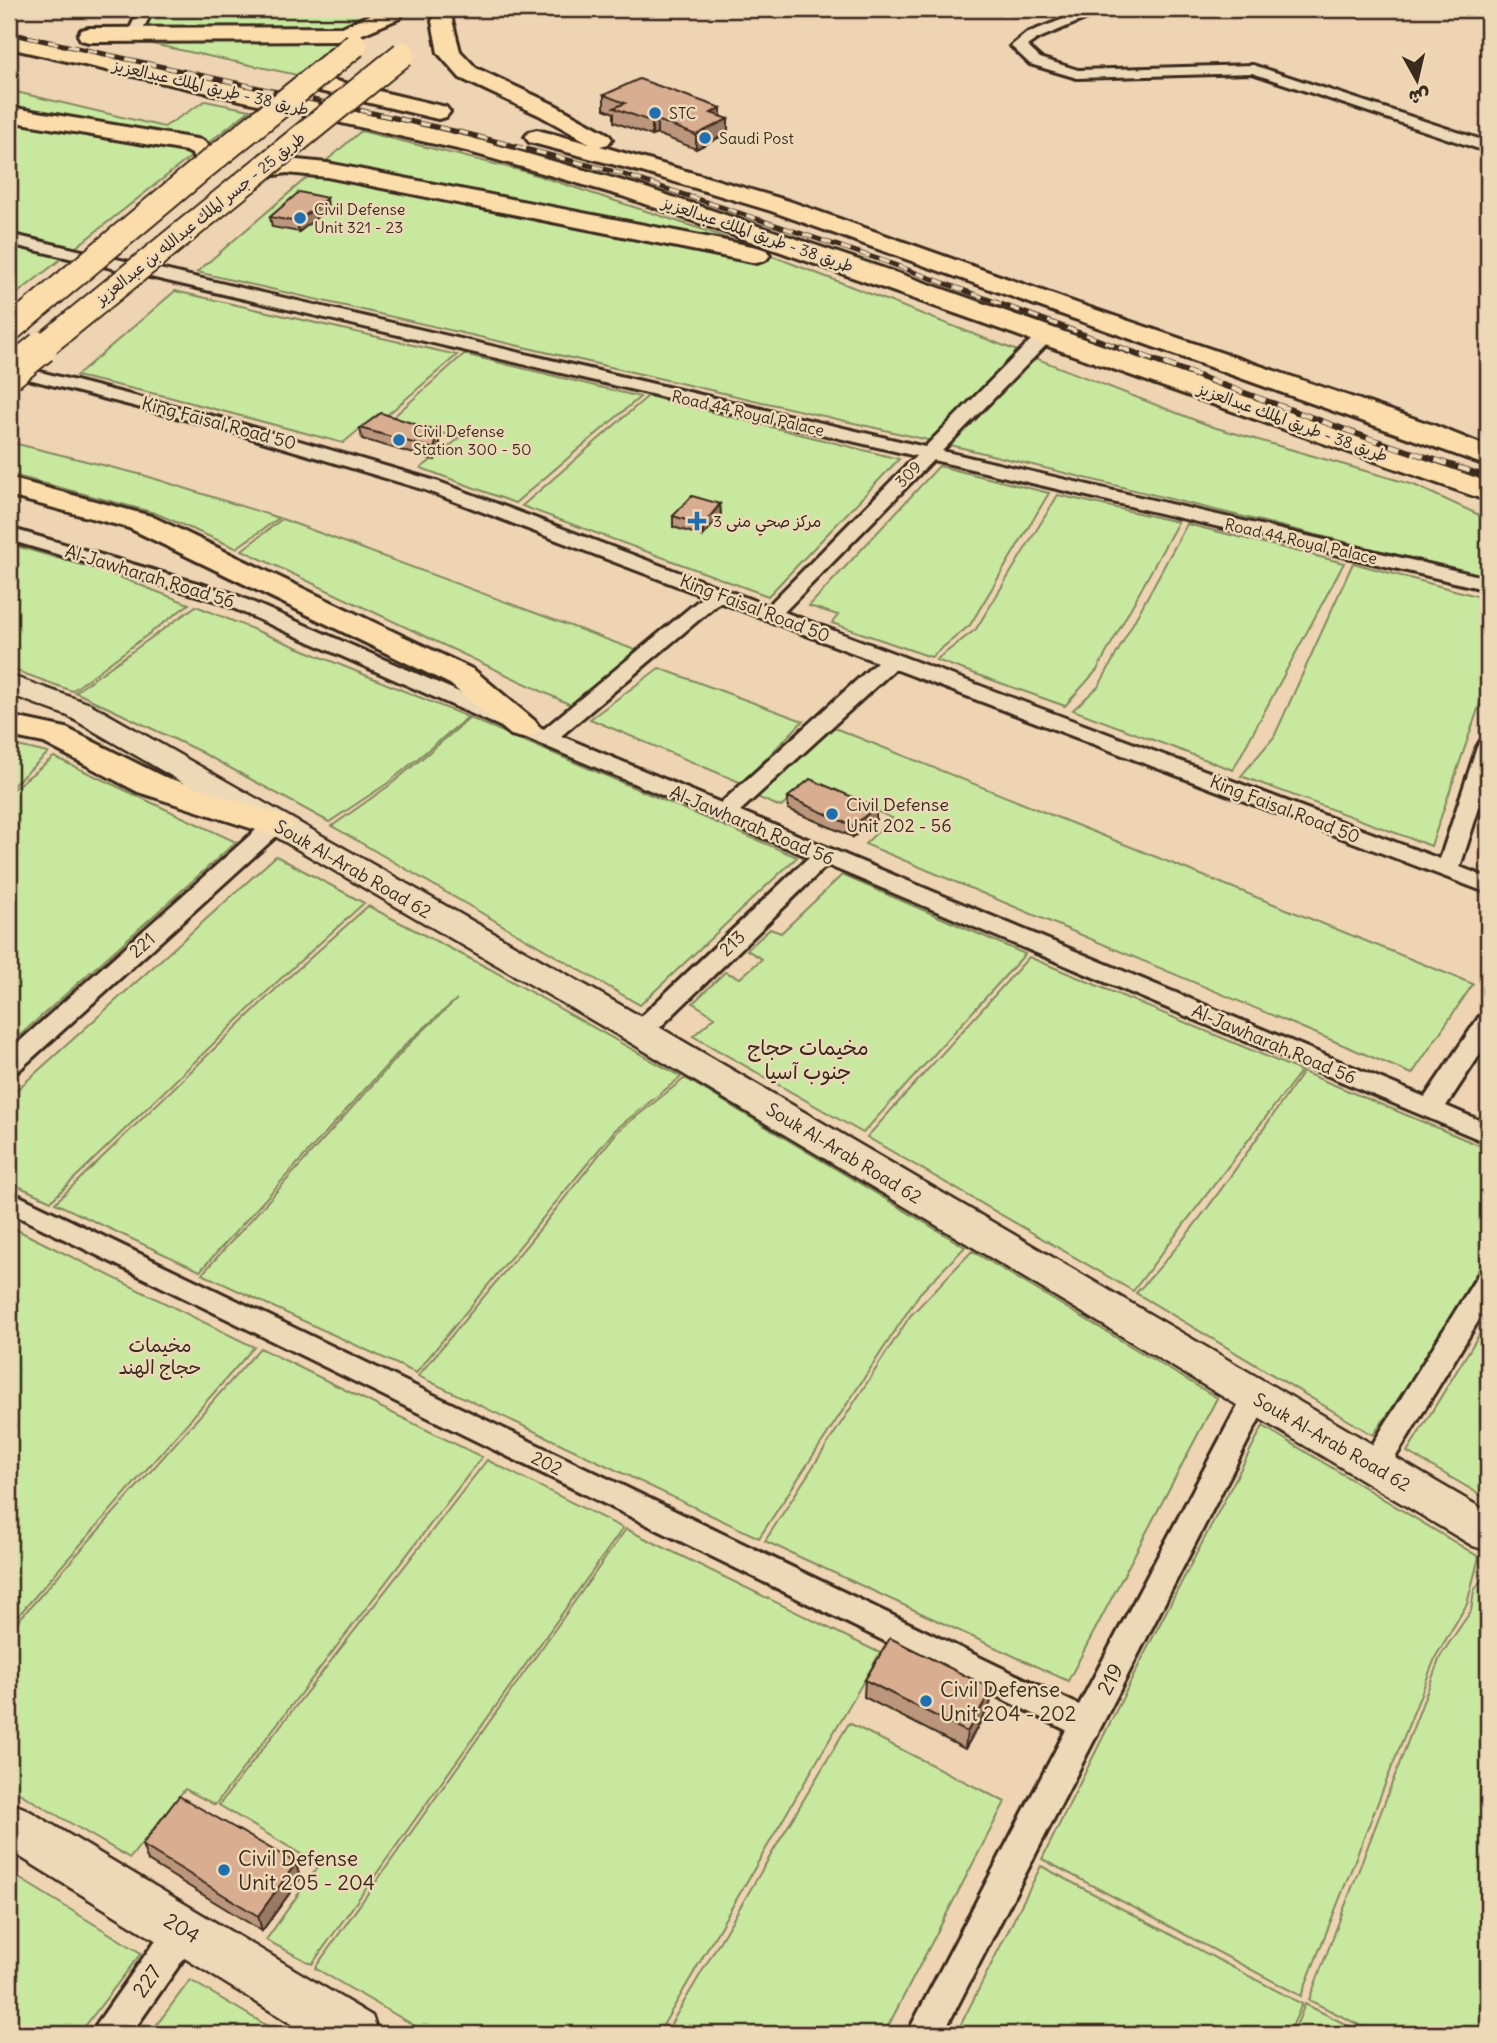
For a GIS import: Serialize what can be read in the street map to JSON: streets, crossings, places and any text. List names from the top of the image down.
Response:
{
  "streets": {
    "main road": [
      "طريق 38 - طريق الملك عبدالعزيز",
      "طريق 25 - جسر الملك عبدالله بن عبدالعزيز",
      "Souk Al-Arab Road 62",
      "204"
    ],
    "street": [
      "Road 44 Royal Palace",
      "King Faisal Road 50",
      "309",
      "Al-Jawharah Road 56",
      "213",
      "221",
      "202",
      "219",
      "227"
    ]
  },
  "crossings": [
    ["طريق 38 - طريق الملك عبدالعزيز", "309"],
    ["طريق 25 - جسر الملك عبدالله بن عبدالعزيز", "King Faisal Road 50"],
    ["Road 44 Royal Palace", "309"],
    ["King Faisal Road 50", "309"],
    ["Al-Jawharah Road 56", "213"],
    ["Souk Al-Arab Road 62", "213"],
    ["Souk Al-Arab Road 62", "221"],
    ["Souk Al-Arab Road 62", "219"],
    ["202", "219"],
    ["204", "227"]
  ],
  "districts": ["مخيمات حجاج جنوب آسيا", "مخيمات حجاج الهند"],
  "places": {
    "other": [
      "STC",
      "Saudi Post",
      "Civil Defense Unit 321 - 23",
      "Civil Defense Station 300 - 50",
      "Civil Defense Unit 202 - 56",
      "Civil Defense Unit 204 - 202",
      "Civil Defense Unit 205 - 204"
    ],
    "health": ["مركز صحي منى 3"]
  },
  "north": "bottom"
}
